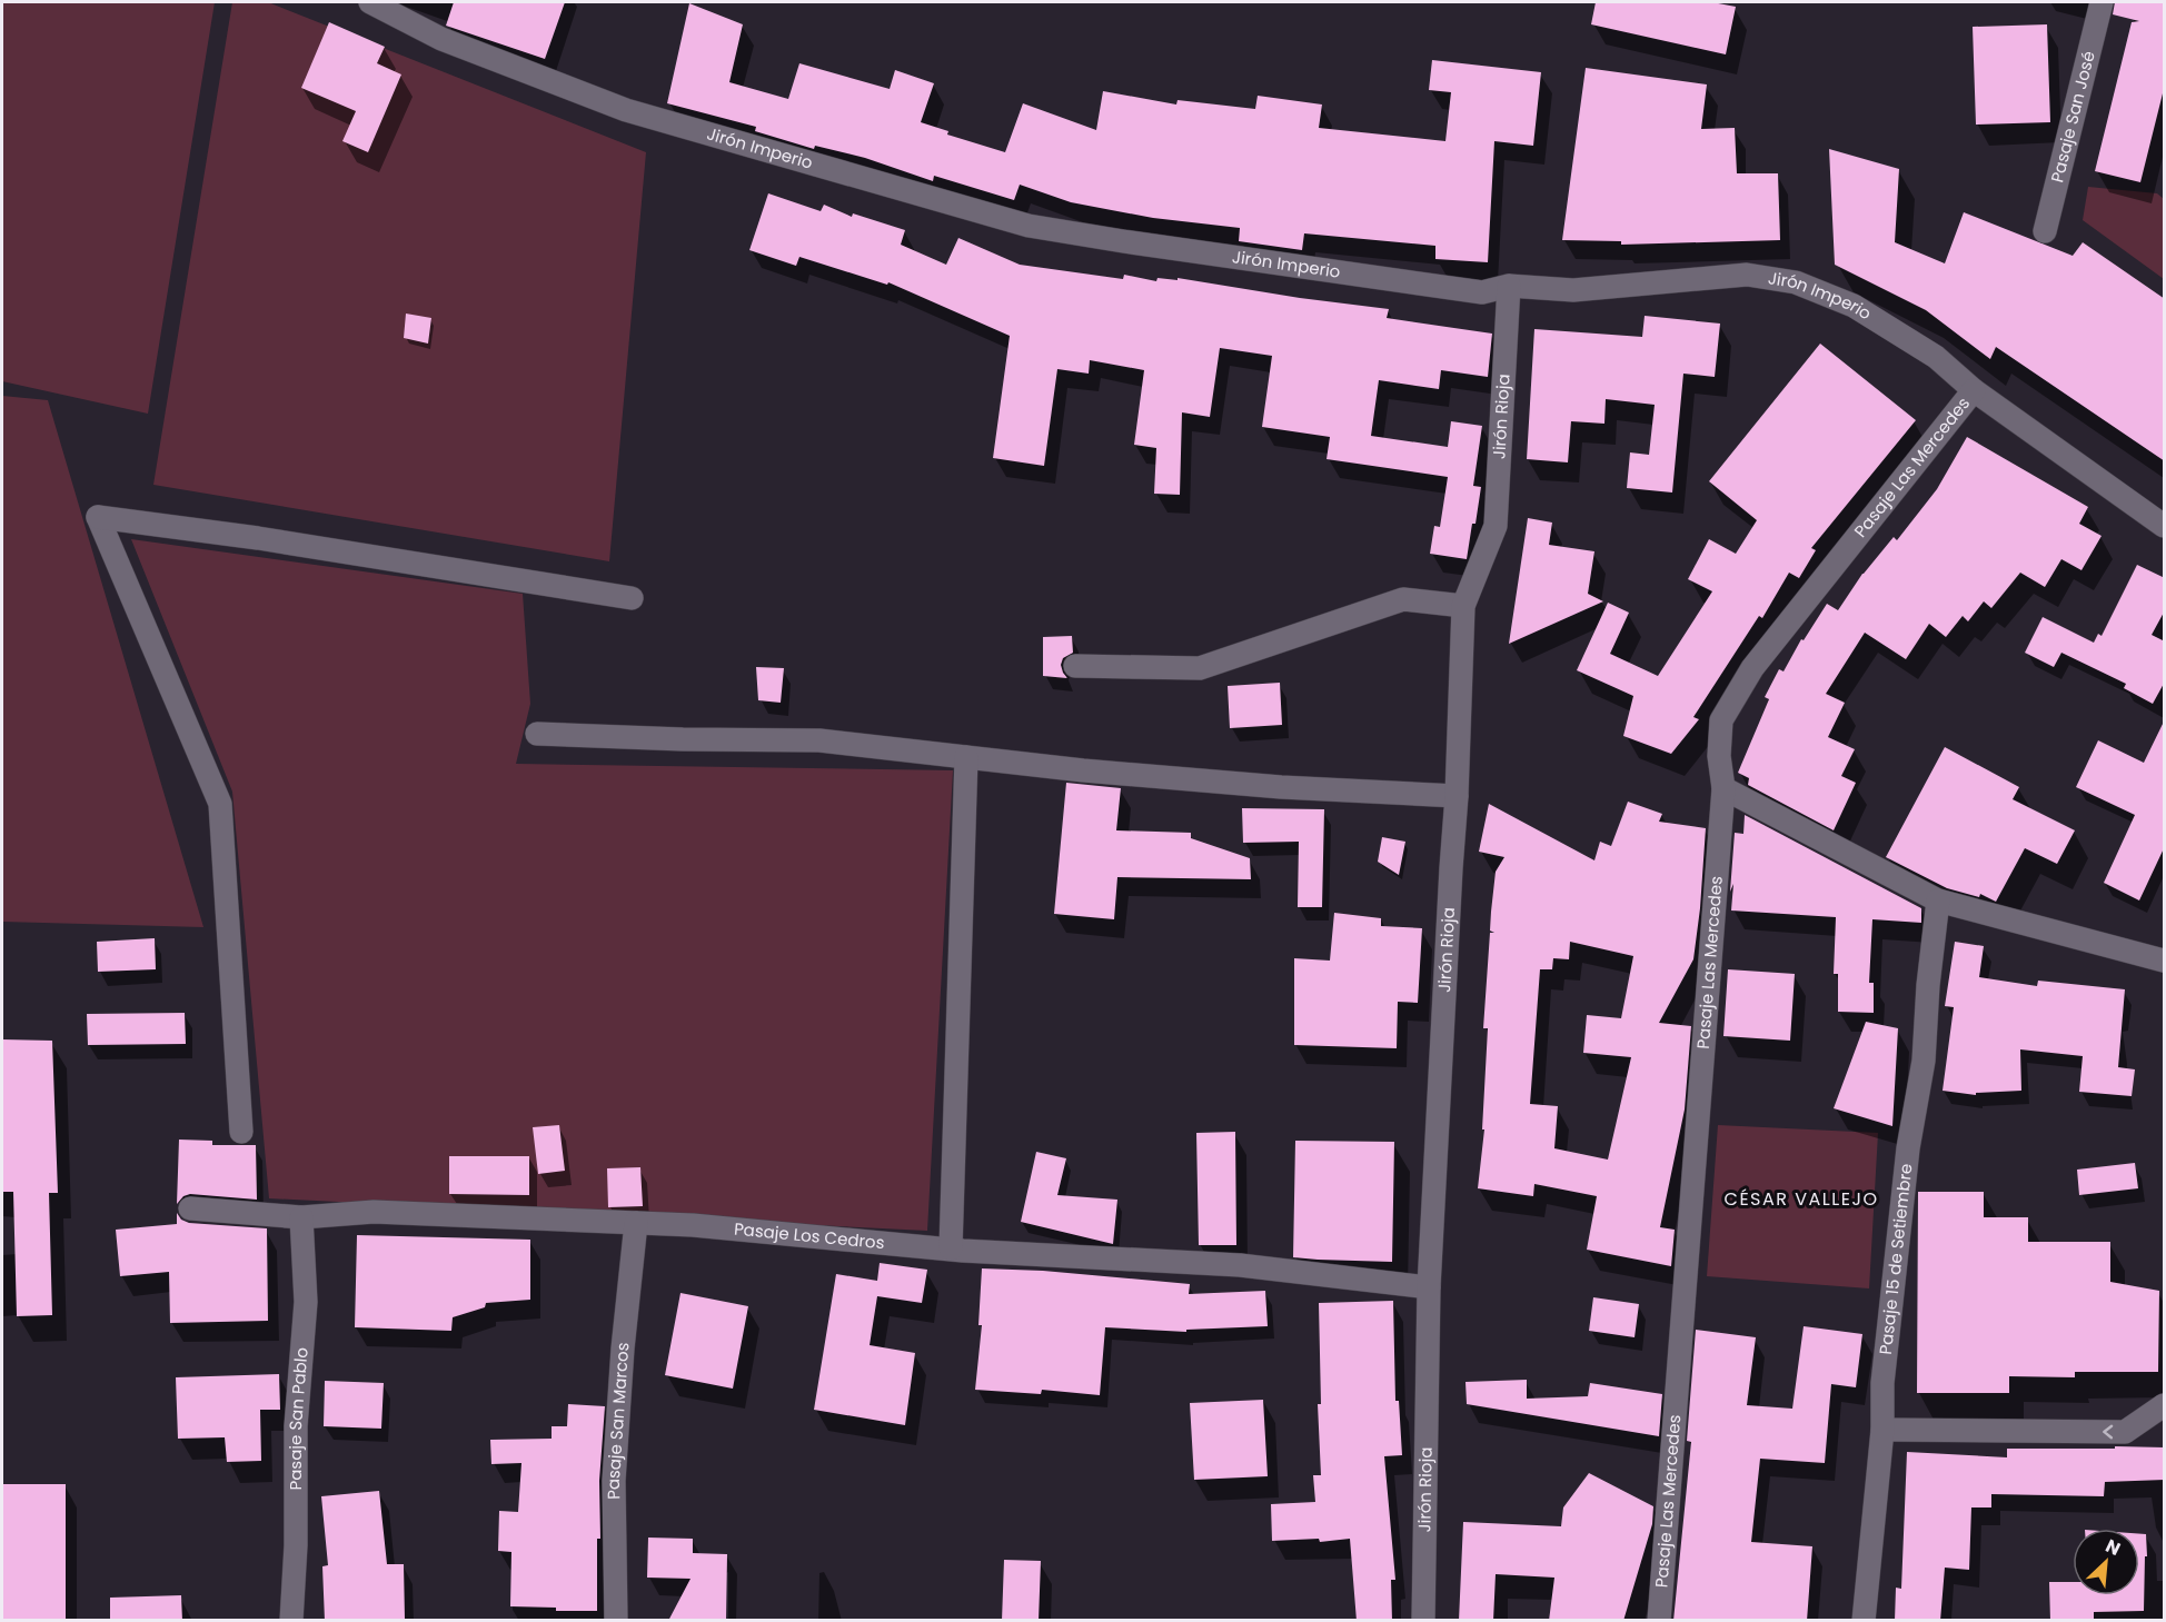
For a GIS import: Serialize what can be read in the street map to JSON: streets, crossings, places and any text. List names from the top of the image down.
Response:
{
  "streets": {
    "street": [
      "Pasaje San José",
      "Jirón Imperio",
      "Jirón Rioja",
      "Pasaje Las Mercedes",
      "Pasaje Los Cedros",
      "Pasaje 15 de Setiembre",
      "Pasaje San Pablo",
      "Pasaje San Marcos"
    ]
  },
  "crossings": [
    ["Jirón Imperio", "Jirón Rioja"],
    ["Jirón Imperio", "Pasaje Las Mercedes"],
    ["Jirón Rioja", "Pasaje Los Cedros"],
    ["Pasaje Los Cedros", "Pasaje San Pablo"],
    ["Pasaje Los Cedros", "Pasaje San Marcos"]
  ],
  "districts": ["CÉSAR VALLEJO"],
  "north": "top right"
}
